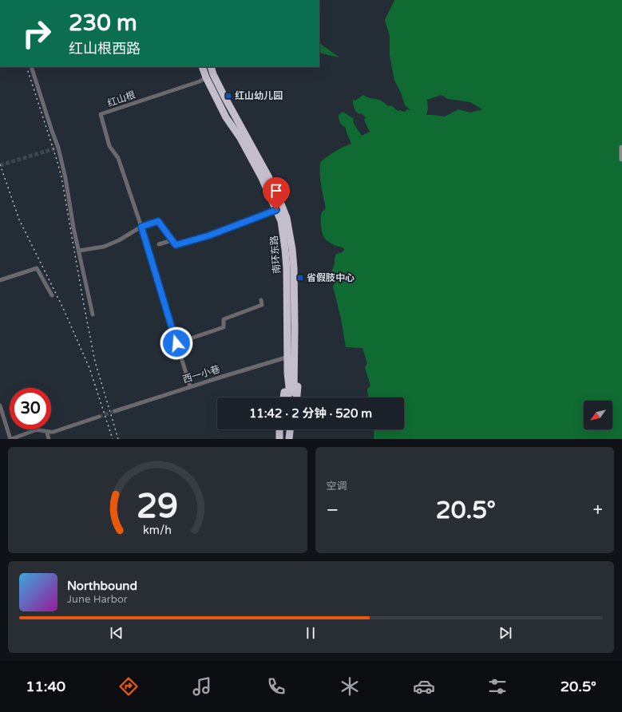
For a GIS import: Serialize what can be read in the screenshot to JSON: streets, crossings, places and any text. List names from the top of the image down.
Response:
{
  "streets": {
    "highway": ["南环东路"],
    "street": ["红山根", "西一小巷"]
  },
  "crossings": [
    ["红山根", "南环东路"],
    ["南环东路", "西一小巷"]
  ],
  "places": {
    "transit": ["红山幼儿园", "省假肢中心"]
  },
  "north": "bottom left",
  "page": {
    "turn": ["230 m", "红山根西路"],
    "limit": "30",
    "trip": "11:42 · 2 分钟 · 520 m",
    "tile": "空调",
    "heat": ["−", "20.5°", "+"],
    "song": ["Northbound", "June Harbor"],
    "tabs": ["11:40", "20.5°"],
    "gauge": ["29", "km/h"]
  }
}
